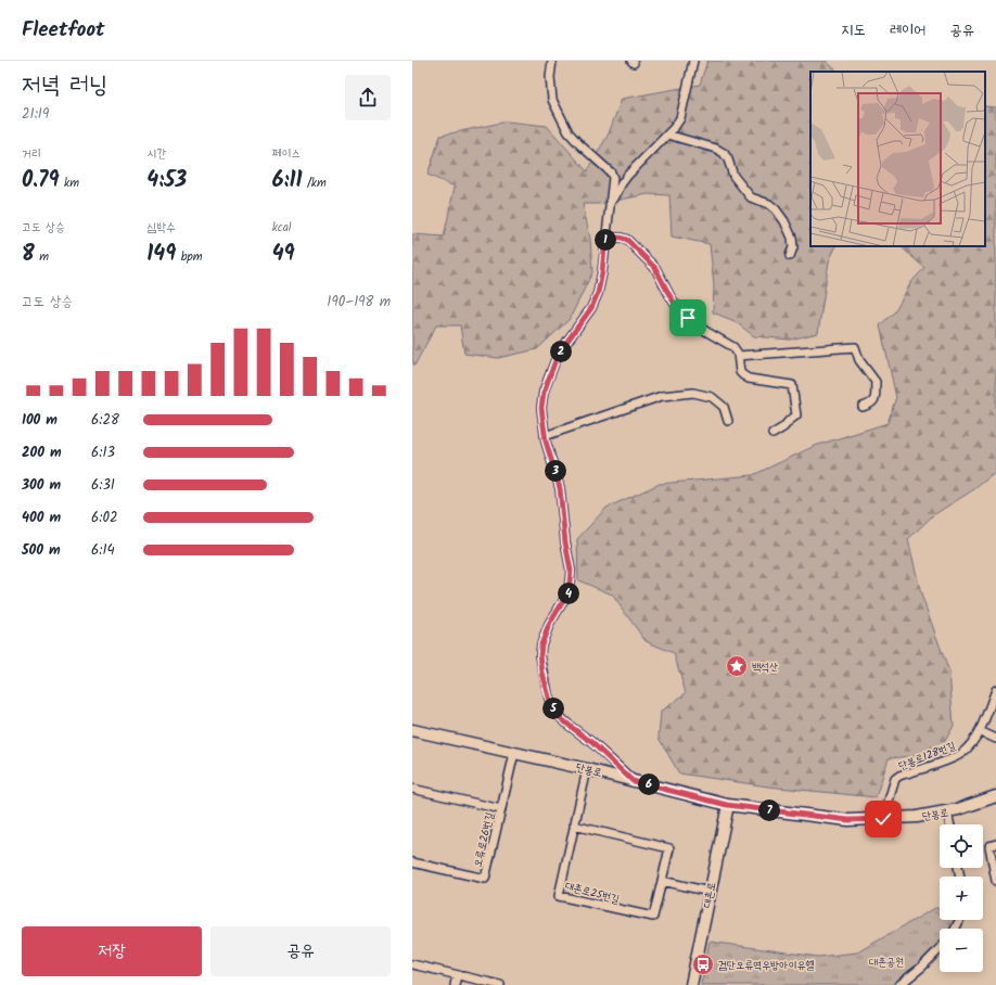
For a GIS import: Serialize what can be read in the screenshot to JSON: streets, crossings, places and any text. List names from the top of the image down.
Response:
{
  "streets": {
    "street": [
      "단봉로128번길",
      "단봉로",
      "오류로26번길",
      "대촌로25번길",
      "대촌로"
    ]
  },
  "crossings": [
    ["단봉로128번길", "단봉로"],
    ["단봉로", "오류로26번길"],
    ["단봉로", "대촌로25번길"],
    ["단봉로", "대촌로"]
  ],
  "parks": ["대촌공원"],
  "places": {
    "place": ["백석산"],
    "bus stop": ["검단오류역우방아이유쉘"]
  },
  "page": {
    "header": "Fleetfoot",
    "nav": ["지도", "레이어", "공유"],
    "heading": ["저녁 러닝", "21:19"],
    "stats": [
      ["거리", "0.79 km"],
      ["시간", "4:53"],
      ["페이스", "6:11 /km"],
      ["고도 상승", "8 m"],
      ["심박수", "149 bpm"],
      ["kcal", "49"]
    ],
    "pins": [
      "1",
      "2",
      "3",
      "4",
      "5",
      "6",
      "7"
    ],
    "chart": ["고도 상승", "190–198 m"],
    "list": [
      {
        "name": "100 m",
        "note": "6:28"
      },
      {
        "name": "200 m",
        "note": "6:13"
      },
      {
        "name": "300 m",
        "note": "6:31"
      },
      {
        "name": "400 m",
        "note": "6:02"
      },
      {
        "name": "500 m",
        "note": "6:14"
      }
    ],
    "map_buttons": ["+", "−"],
    "buttons": ["저장", "공유"]
  }
}
